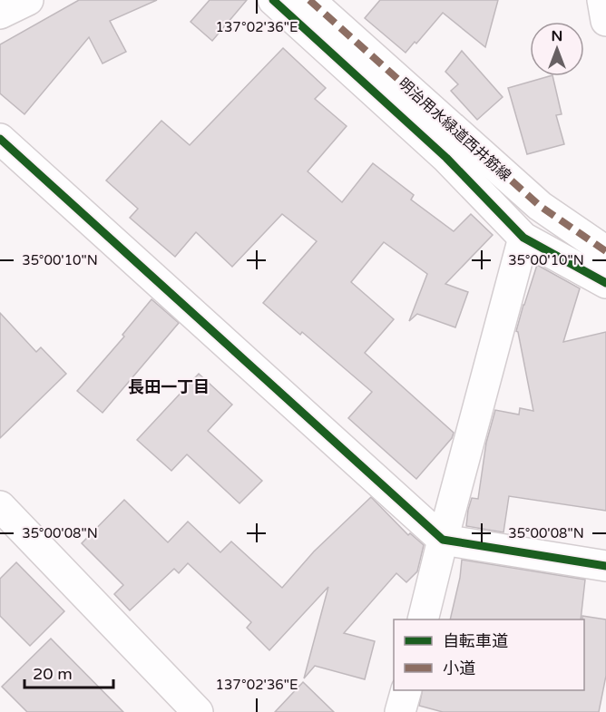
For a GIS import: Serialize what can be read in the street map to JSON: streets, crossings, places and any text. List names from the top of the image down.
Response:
{
  "streets": {
    "street": ["明治用水緑道西井筋線"]
  },
  "districts": ["長田一丁目"],
  "legend": ["自転車道", "小道"],
  "scale_bar": "20 m",
  "north": "top",
  "coordinates": ["137°02'36\"E", "35°00'10\"N", "35°00'08\"N"]
}
